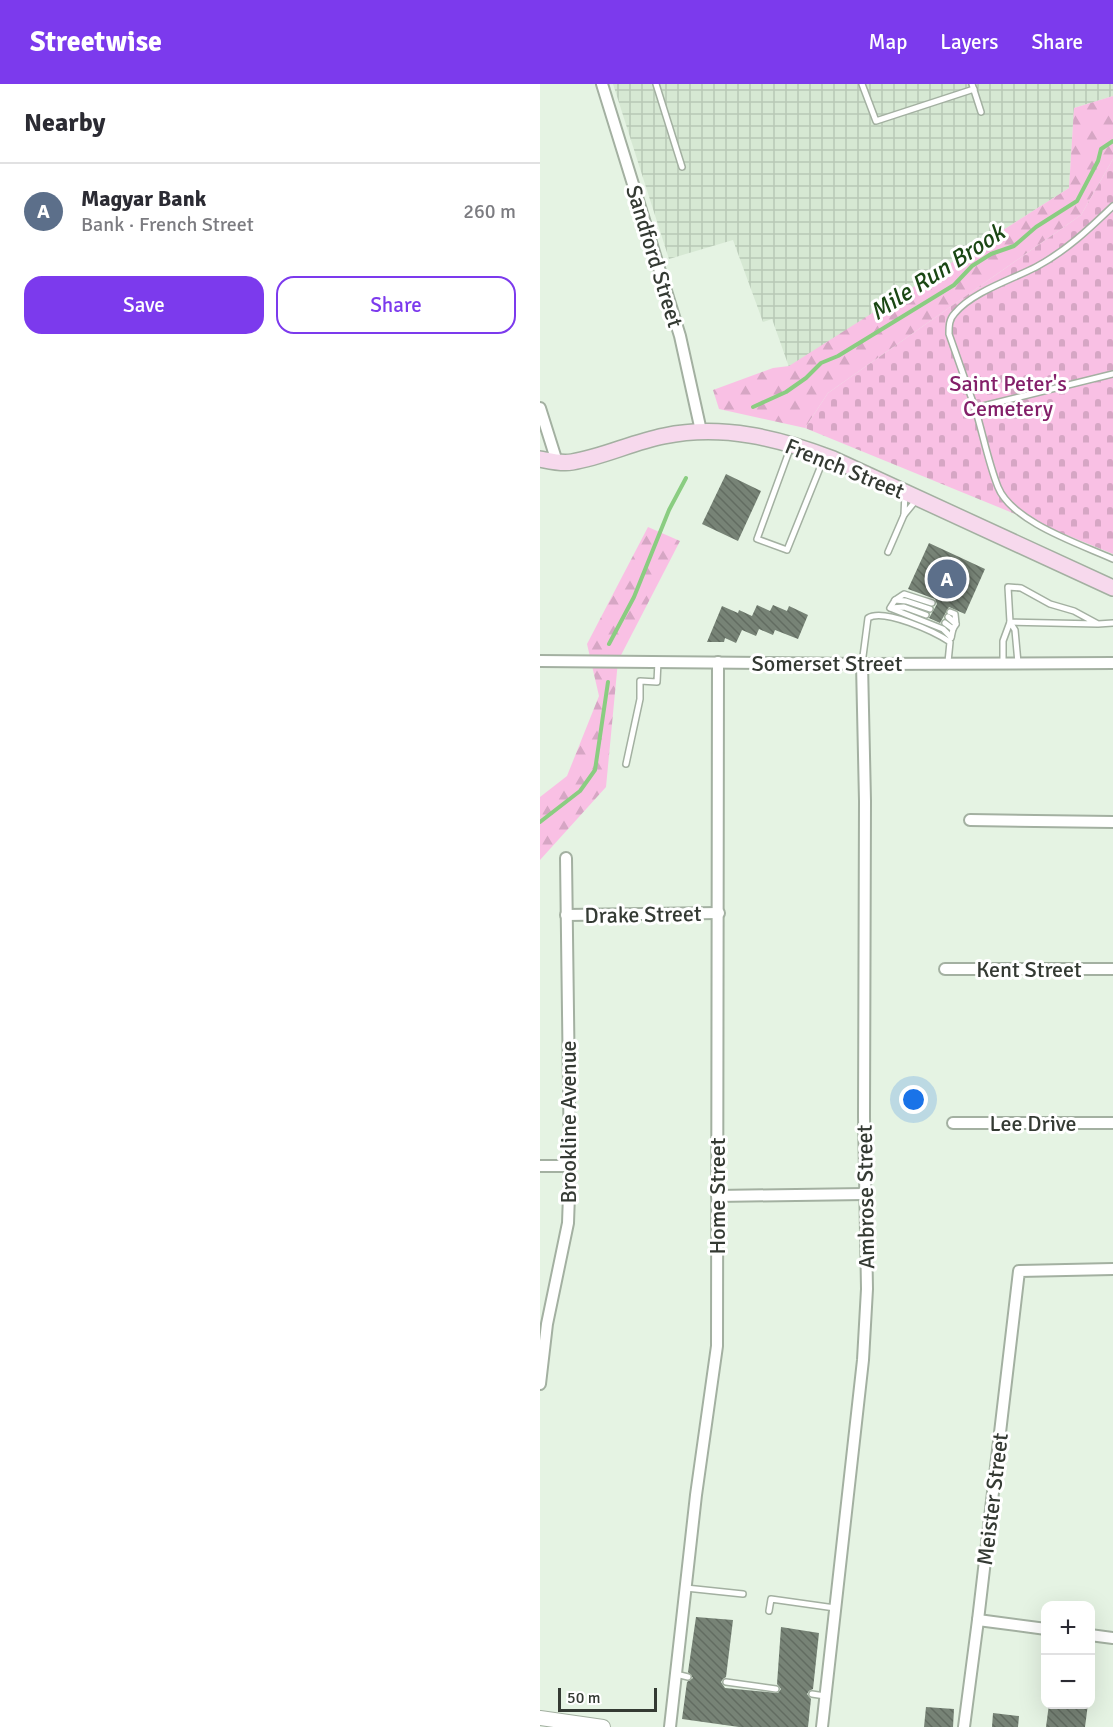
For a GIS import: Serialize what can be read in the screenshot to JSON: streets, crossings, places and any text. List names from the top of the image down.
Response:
{
  "streets": {
    "main road": ["French Street"],
    "street": [
      "Sandford Street",
      "Somerset Street",
      "Drake Street",
      "Kent Street",
      "Brookline Avenue",
      "Lee Drive",
      "Home Street",
      "Ambrose Street",
      "Meister Street"
    ]
  },
  "crossings": [
    ["Sandford Street", "French Street"],
    ["Somerset Street", "Home Street"],
    ["Somerset Street", "Ambrose Street"],
    ["Drake Street", "Brookline Avenue"],
    ["Drake Street", "Home Street"]
  ],
  "water": ["Mile Run Brook"],
  "parks": ["Saint Peter's Cemetery"],
  "scale_bar": "50 m",
  "page": {
    "header": "Streetwise",
    "nav": ["Map", "Layers", "Share"],
    "heading": "Nearby",
    "list": [
      {
        "mark": "A",
        "name": "Magyar Bank",
        "note": "Bank · French Street",
        "value": "260 m"
      }
    ],
    "buttons": ["Save", "Share"],
    "pins": "A",
    "map_buttons": ["+", "−"],
    "scale": "50 m"
  }
}
